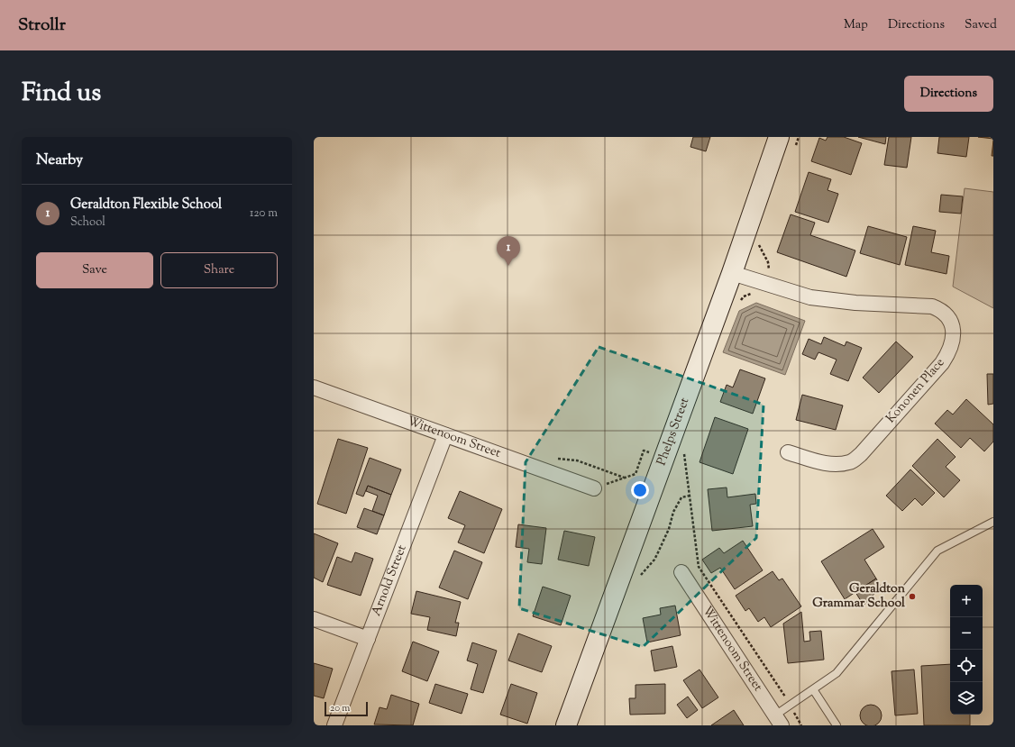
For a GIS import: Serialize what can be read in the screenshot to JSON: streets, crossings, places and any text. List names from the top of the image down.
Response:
{
  "streets": {
    "main road": ["Phelps Street"],
    "street": ["Kononen Place", "Wittenoom Street", "Arnold Street"]
  },
  "crossings": [
    ["Kononen Place", "Phelps Street"],
    ["Wittenoom Street", "Arnold Street"]
  ],
  "places": ["Geraldton Grammar School"],
  "scale_bar": "20 m",
  "page": {
    "header": "Strollr",
    "nav": ["Map", "Directions", "Saved"],
    "title": "Find us",
    "buttons": [
      "Directions",
      ["Save", "Share"]
    ],
    "heading": "Nearby",
    "list": [
      {
        "mark": "1",
        "name": "Geraldton Flexible School",
        "note": "School",
        "value": "120 m"
      }
    ],
    "pins": "1",
    "map_buttons": ["+", "−"],
    "scale": "20 m"
  }
}
